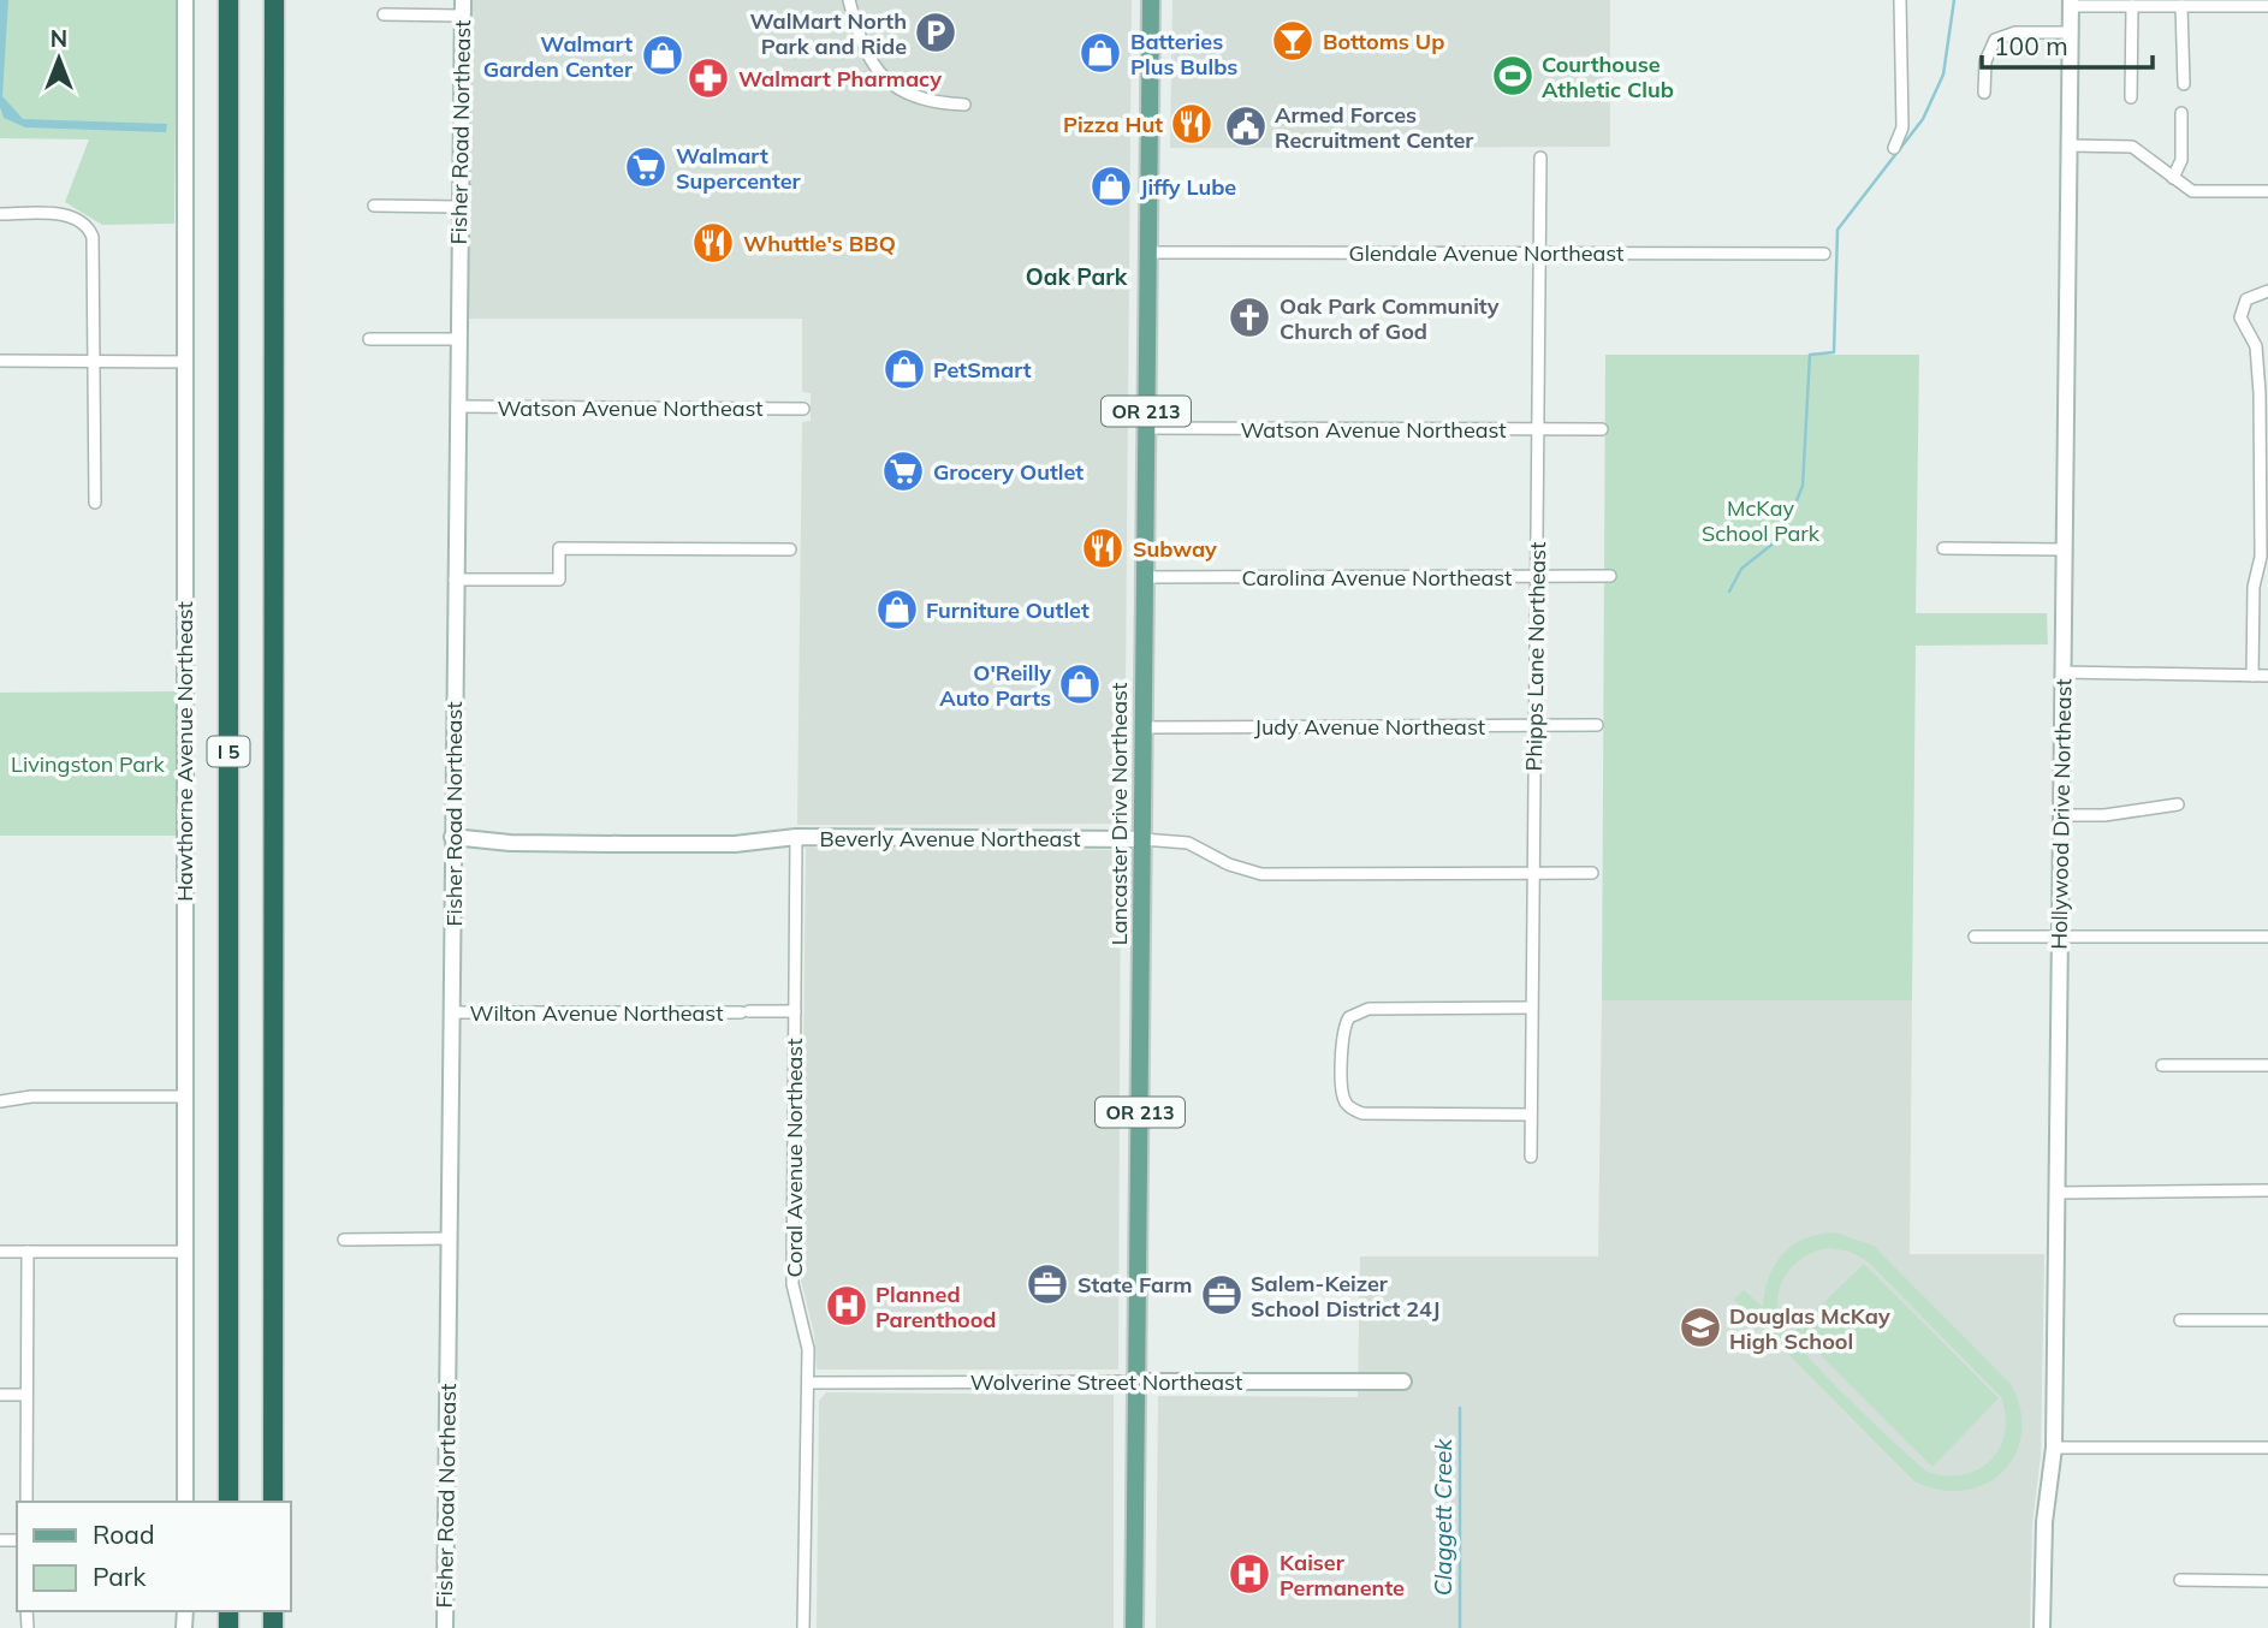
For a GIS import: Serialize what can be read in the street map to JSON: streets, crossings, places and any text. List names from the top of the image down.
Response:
{
  "streets": {
    "highway": ["I 5"],
    "main road": ["OR 213", "Lancaster Drive Northeast"],
    "street": [
      "Fisher Road Northeast",
      "Glendale Avenue Northeast",
      "Watson Avenue Northeast",
      "Carolina Avenue Northeast",
      "Phipps Lane Northeast",
      "Judy Avenue Northeast",
      "Hawthorne Avenue Northeast",
      "Hollywood Drive Northeast",
      "Beverly Avenue Northeast",
      "Wilton Avenue Northeast",
      "Coral Avenue Northeast",
      "Wolverine Street Northeast"
    ]
  },
  "crossings": [
    ["Fisher Road Northeast", "Watson Avenue Northeast"],
    ["Fisher Road Northeast", "Beverly Avenue Northeast"],
    ["Fisher Road Northeast", "Wilton Avenue Northeast"],
    ["Glendale Avenue Northeast", "Phipps Lane Northeast"],
    ["Glendale Avenue Northeast", "Lancaster Drive Northeast"],
    ["Watson Avenue Northeast", "Phipps Lane Northeast"],
    ["Watson Avenue Northeast", "Lancaster Drive Northeast"],
    ["Carolina Avenue Northeast", "Phipps Lane Northeast"],
    ["Carolina Avenue Northeast", "Lancaster Drive Northeast"],
    ["Phipps Lane Northeast", "Judy Avenue Northeast"],
    ["Phipps Lane Northeast", "Beverly Avenue Northeast"],
    ["Judy Avenue Northeast", "Lancaster Drive Northeast"],
    ["Lancaster Drive Northeast", "Beverly Avenue Northeast"],
    ["Lancaster Drive Northeast", "Wolverine Street Northeast"],
    ["Beverly Avenue Northeast", "Coral Avenue Northeast"],
    ["Wilton Avenue Northeast", "Coral Avenue Northeast"],
    ["Coral Avenue Northeast", "Wolverine Street Northeast"]
  ],
  "districts": ["Oak Park"],
  "water": ["Claggett Creek"],
  "parks": ["McKay School Park", "Livingston Park"],
  "places": {
    "parking": ["WalMart North Park and Ride"],
    "bar": ["Bottoms Up"],
    "shop": [
      "Batteries Plus Bulbs",
      "Walmart Garden Center",
      "Jiffy Lube",
      "PetSmart",
      "Furniture Outlet",
      "O'Reilly Auto Parts"
    ],
    "sports": ["Courthouse Athletic Club"],
    "pharmacy": ["Walmart Pharmacy"],
    "restaurant": ["Pizza Hut", "Whuttle's BBQ", "Subway"],
    "public building": ["Armed Forces Recruitment Center"],
    "supermarket": ["Walmart Supercenter", "Grocery Outlet"],
    "church": ["Oak Park Community Church of God"],
    "office": ["State Farm", "Salem-Keizer School District 24J"],
    "hospital": ["Planned Parenthood", "Kaiser Permanente"],
    "school or university": ["Douglas McKay High School"]
  },
  "legend": ["Road", "Park"],
  "scale_bar": "100 m",
  "north": "top"
}
